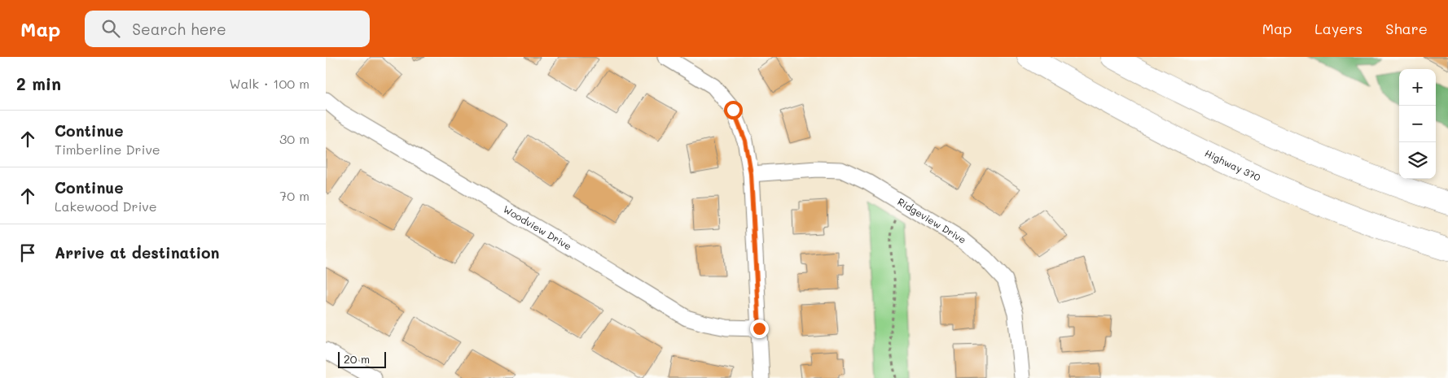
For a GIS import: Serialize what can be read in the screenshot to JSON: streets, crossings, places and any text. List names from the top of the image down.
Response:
{
  "streets": {
    "highway": ["Highway 370"],
    "street": ["Ridgeview Drive", "Woodview Drive"]
  },
  "scale_bar": "20 m",
  "page": {
    "header": "Map",
    "search": "Search here",
    "nav": ["Map", "Layers", "Share"],
    "heading": ["2 min", "Walk · 100 m"],
    "map_buttons": ["+", "−"],
    "list": [
      ["Continue", "Timberline Drive", "30 m"],
      ["Continue", "Lakewood Drive", "70 m"],
      "Arrive at destination"
    ],
    "scale": "20 m"
  }
}
